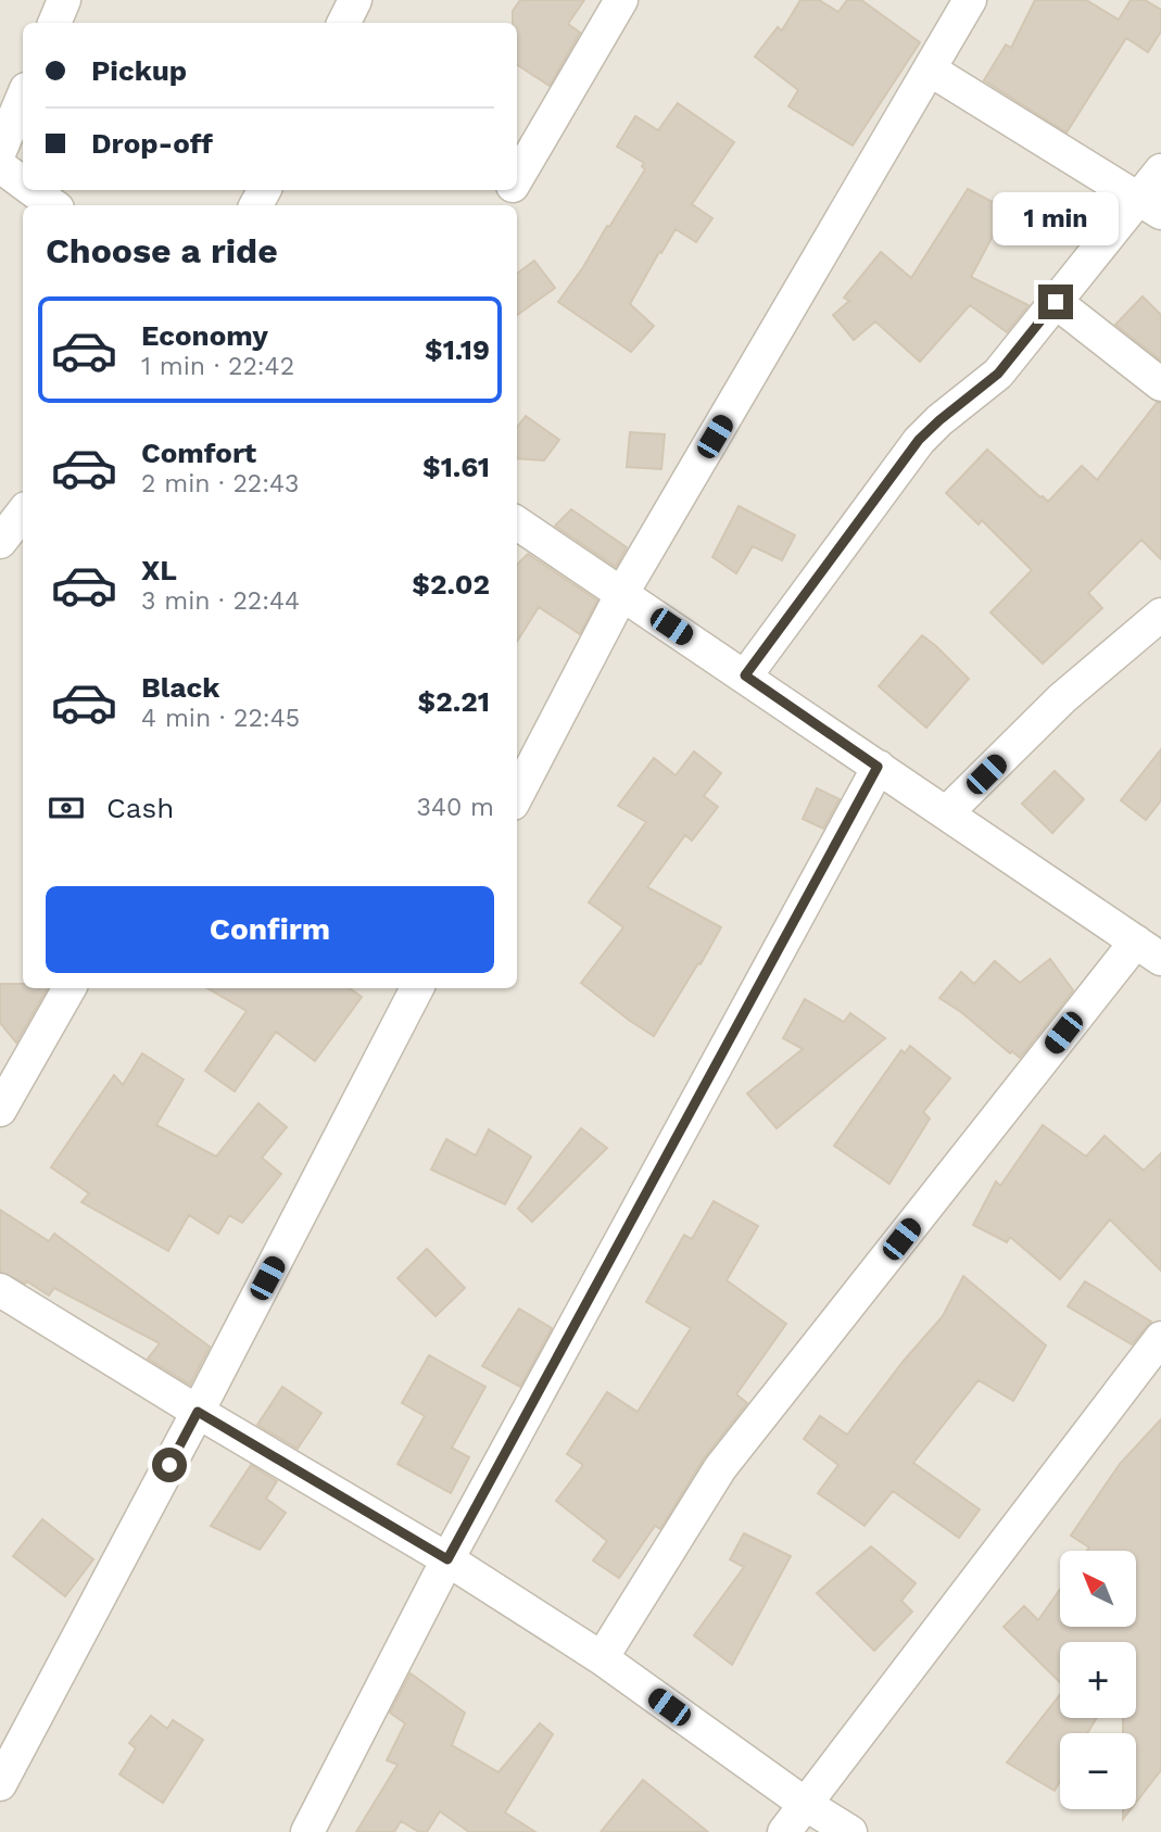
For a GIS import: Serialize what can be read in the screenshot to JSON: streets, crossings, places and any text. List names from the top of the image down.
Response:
{
  "north": "top left",
  "page": {
    "banner": ["Pickup", "Drop-off"],
    "bubble": "1 min",
    "heading": "Choose a ride",
    "list": [
      {
        "name": "Economy",
        "note": "1 min · 22:42",
        "value": "$1.19"
      },
      {
        "name": "Comfort",
        "note": "2 min · 22:43",
        "value": "$1.61"
      },
      {
        "name": "XL",
        "note": "3 min · 22:44",
        "value": "$2.02"
      },
      {
        "name": "Black",
        "note": "4 min · 22:45",
        "value": "$2.21"
      }
    ],
    "pay": ["Cash", "340 m"],
    "buttons": "Confirm",
    "map_buttons": ["+", "−"]
  }
}
